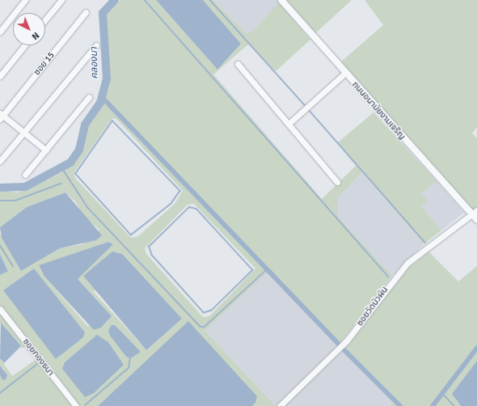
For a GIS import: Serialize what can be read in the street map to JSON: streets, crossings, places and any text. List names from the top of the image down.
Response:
{
  "streets": {
    "street": [
      "ซอย 15",
      "ถนนอนามัยงามเจริญ",
      "ซอยวัดบัวผัน",
      "ซอยทองธนา"
    ]
  },
  "crossings": [
    ["ถนนอนามัยงามเจริญ", "ซอยวัดบัวผัน"]
  ],
  "water": ["คลองนา"],
  "north": "bottom right"
}
